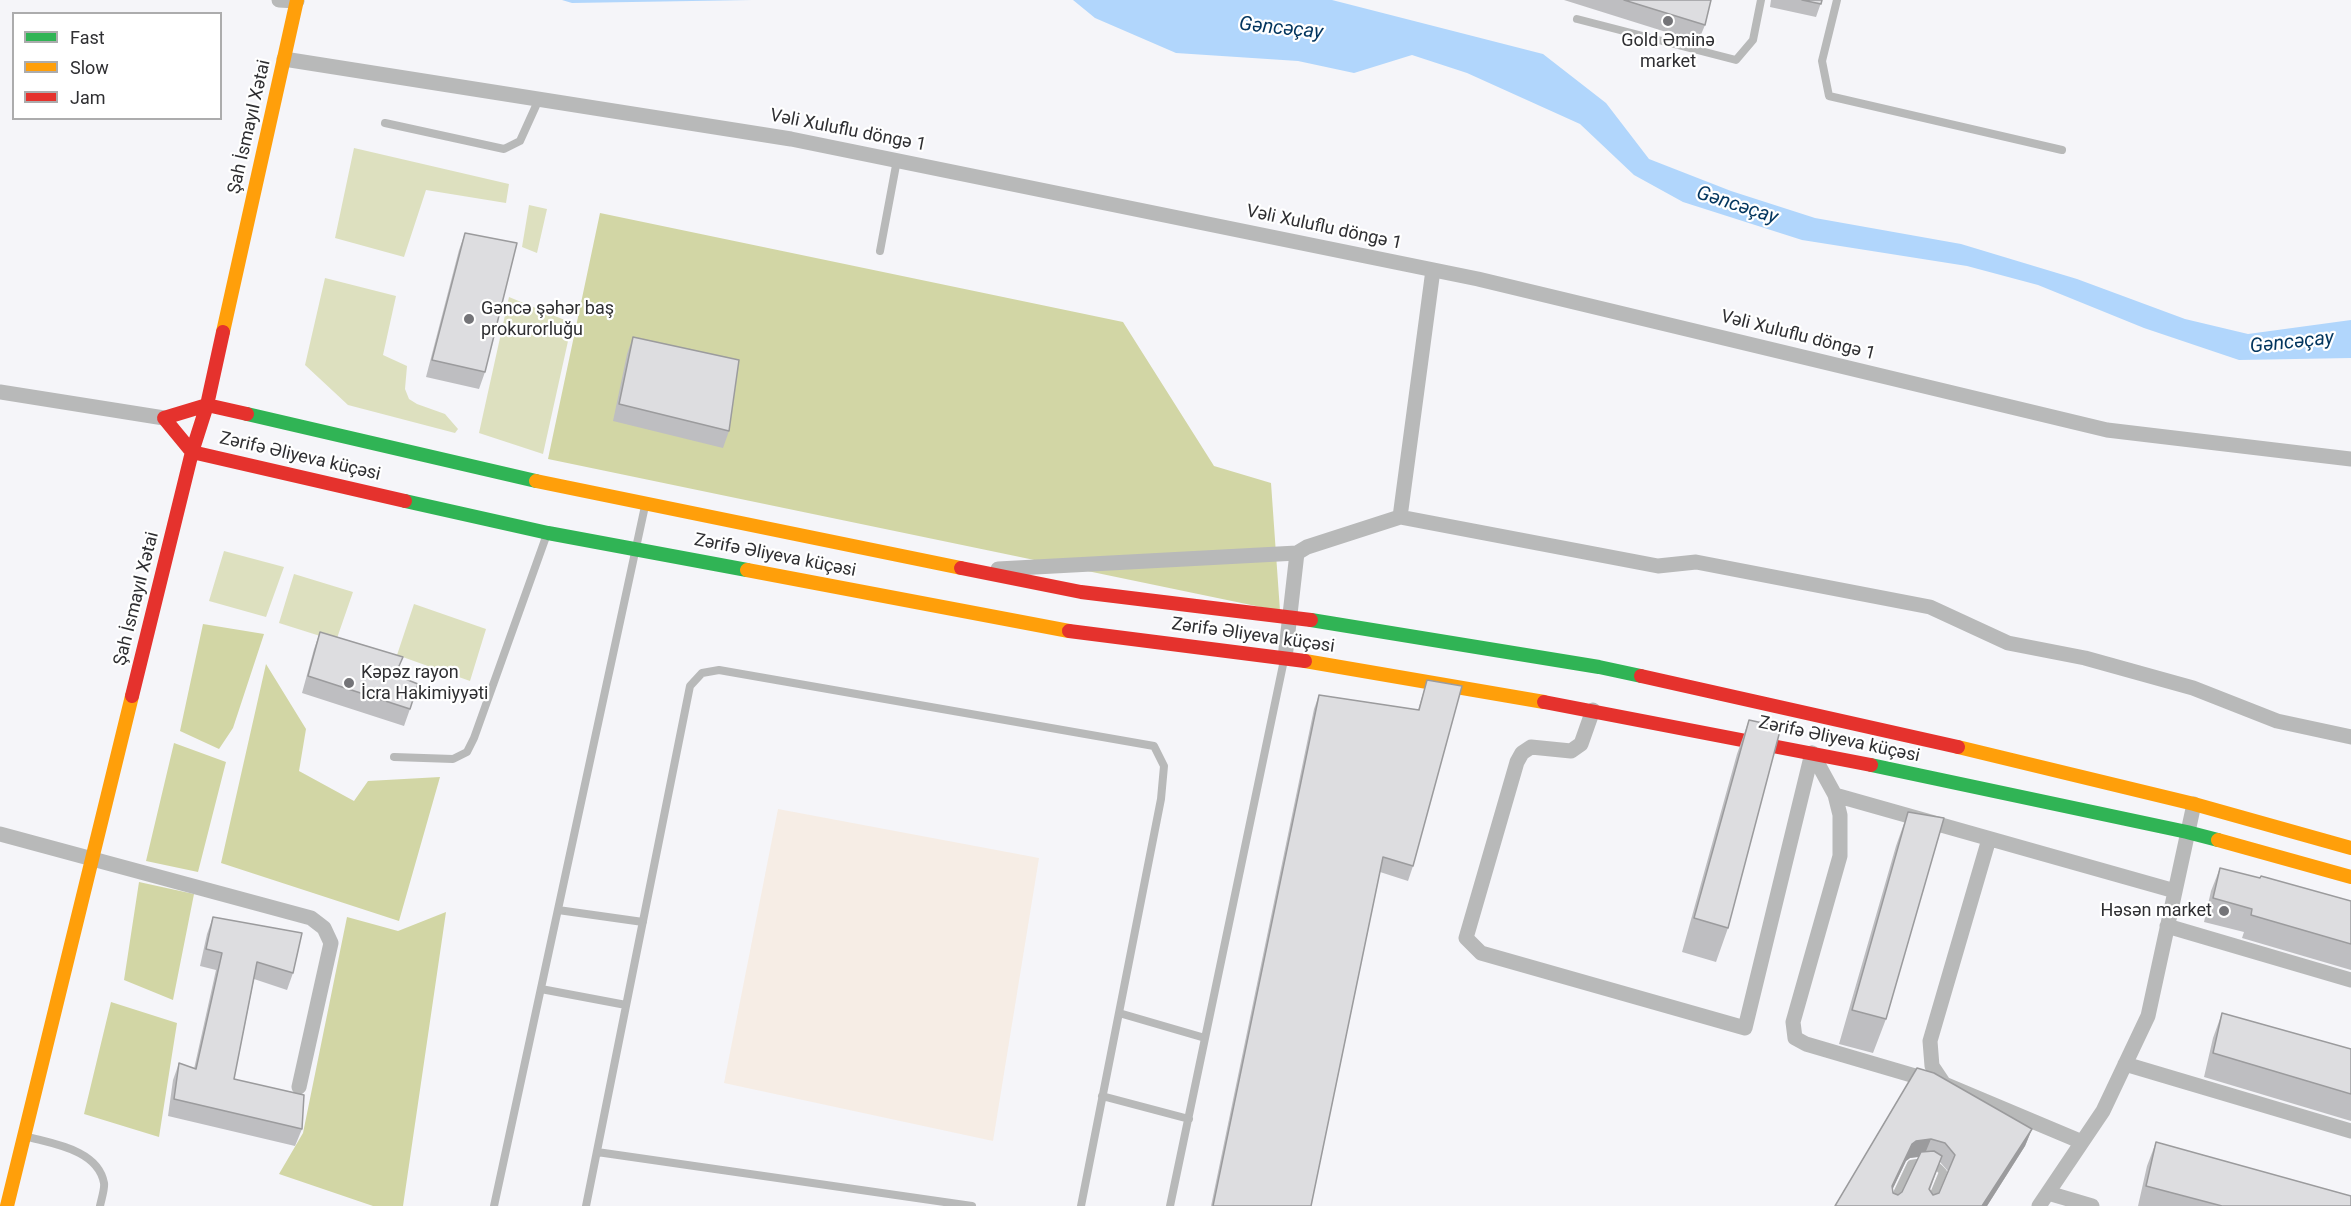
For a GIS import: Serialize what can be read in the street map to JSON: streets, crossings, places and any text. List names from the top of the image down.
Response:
{
  "streets": {
    "street": ["Şah İsmayıl Xətai", "Vəli Xuluflu döngə 1", "Zərifə Əliyeva küçəsi"]
  },
  "crossings": [
    ["Şah İsmayıl Xətai", "Vəli Xuluflu döngə 1"],
    ["Şah İsmayıl Xətai", "Zərifə Əliyeva küçəsi"]
  ],
  "water": ["Gəncəçay"],
  "places": [
    "Gold Əminə market",
    "Gəncə şəhər baş prokurorluğu",
    "Kəpəz rayon İcra Hakimiyyəti",
    "Həsən market"
  ],
  "legend": ["Fast", "Slow", "Jam"]
}
